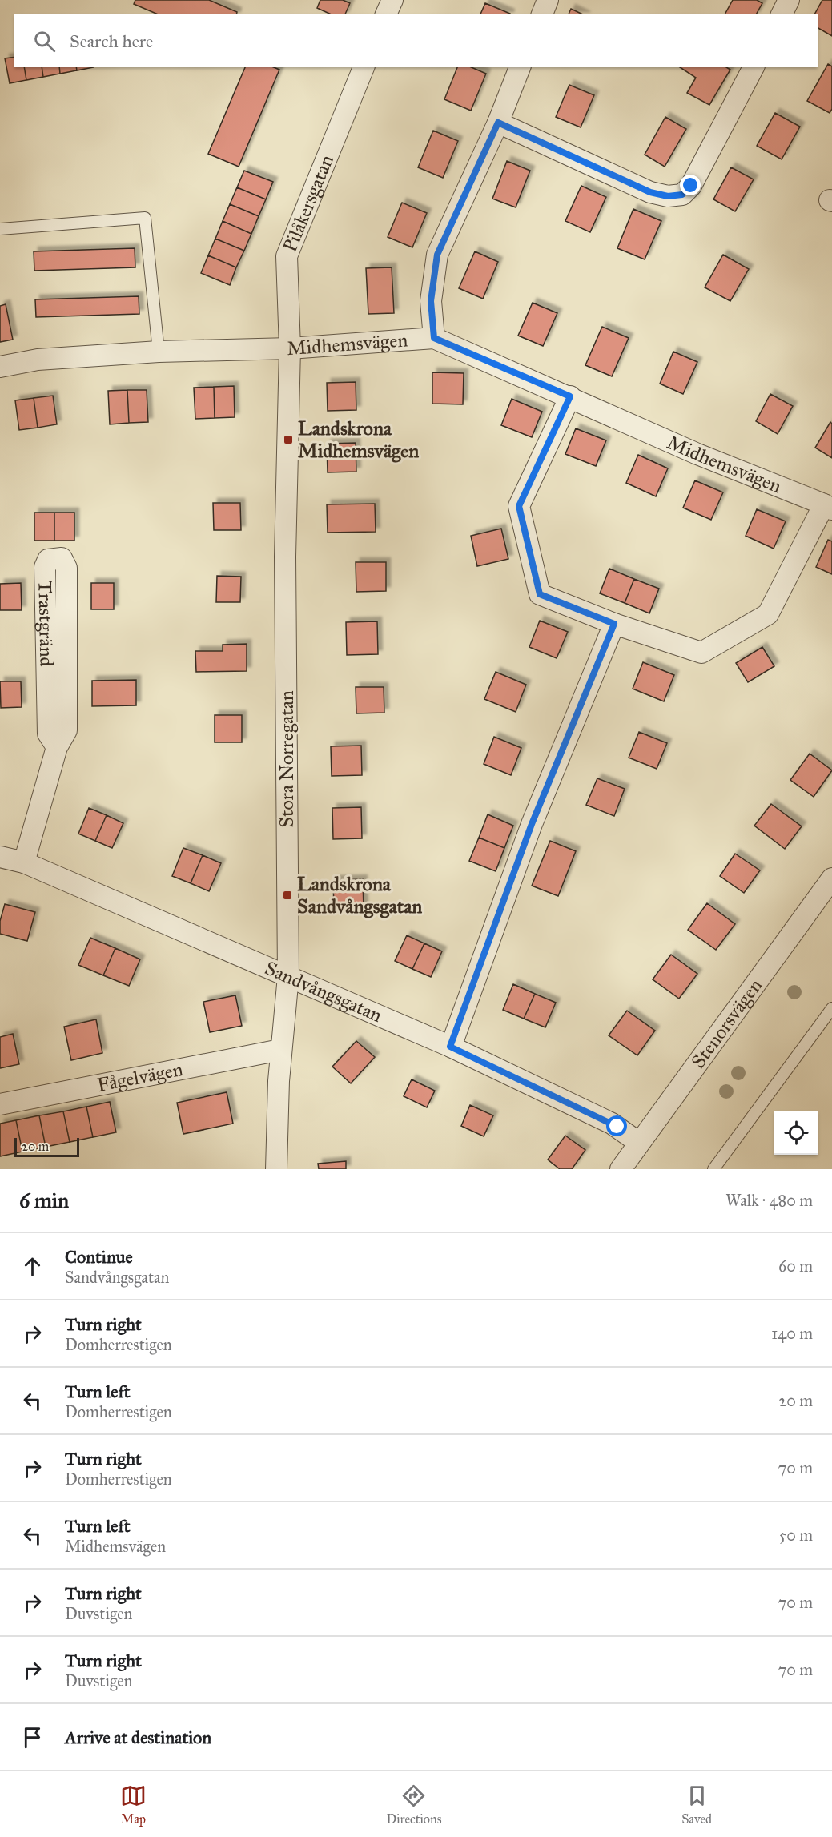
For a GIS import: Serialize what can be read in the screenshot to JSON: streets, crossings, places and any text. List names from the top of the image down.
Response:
{
  "streets": {
    "street": [
      "Pilåkersgatan",
      "Midhemsvägen",
      "Trastgränd",
      "Stora Norregatan",
      "Sandvångsgatan",
      "Stenorsvägen",
      "Fågelvägen"
    ]
  },
  "crossings": [
    ["Pilåkersgatan", "Midhemsvägen"],
    ["Pilåkersgatan", "Stora Norregatan"],
    ["Midhemsvägen", "Stora Norregatan"],
    ["Stora Norregatan", "Sandvångsgatan"],
    ["Stora Norregatan", "Fågelvägen"],
    ["Sandvångsgatan", "Stenorsvägen"]
  ],
  "places": {
    "transit": ["Landskrona Midhemsvägen", "Landskrona Sandvångsgatan"]
  },
  "scale_bar": "20 m",
  "page": {
    "search": "Search here",
    "scale": "20 m",
    "heading": ["6 min", "Walk · 480 m"],
    "list": [
      ["Continue", "Sandvångsgatan", "60 m"],
      ["Turn right", "Domherrestigen", "140 m"],
      ["Turn left", "Domherrestigen", "20 m"],
      ["Turn right", "Domherrestigen", "70 m"],
      ["Turn left", "Midhemsvägen", "50 m"],
      ["Turn right", "Duvstigen", "70 m"],
      ["Turn right", "Duvstigen", "70 m"],
      "Arrive at destination"
    ],
    "nav": ["Map", "Directions", "Saved"]
  }
}
